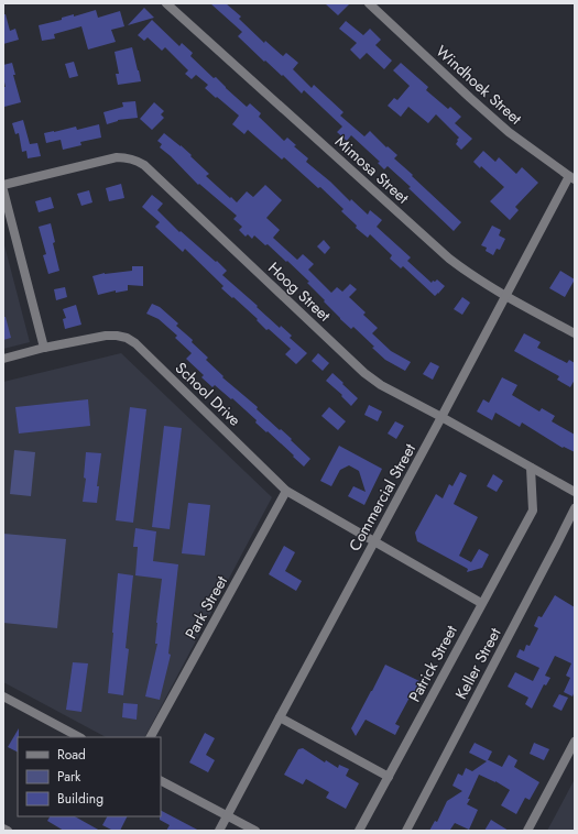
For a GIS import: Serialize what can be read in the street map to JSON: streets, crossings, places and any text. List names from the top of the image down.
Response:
{
  "streets": {
    "street": [
      "Windhoek Street",
      "Mimosa Street",
      "Hoog Street",
      "School Drive",
      "Commercial Street",
      "Park Street",
      "Patrick Street",
      "Keller Street"
    ]
  },
  "crossings": [
    ["Windhoek Street", "Commercial Street"],
    ["Mimosa Street", "Commercial Street"],
    ["Hoog Street", "Commercial Street"],
    ["Hoog Street", "Patrick Street"],
    ["School Drive", "Commercial Street"],
    ["School Drive", "Park Street"],
    ["School Drive", "Patrick Street"]
  ],
  "legend": ["Road", "Park", "Building"]
}
